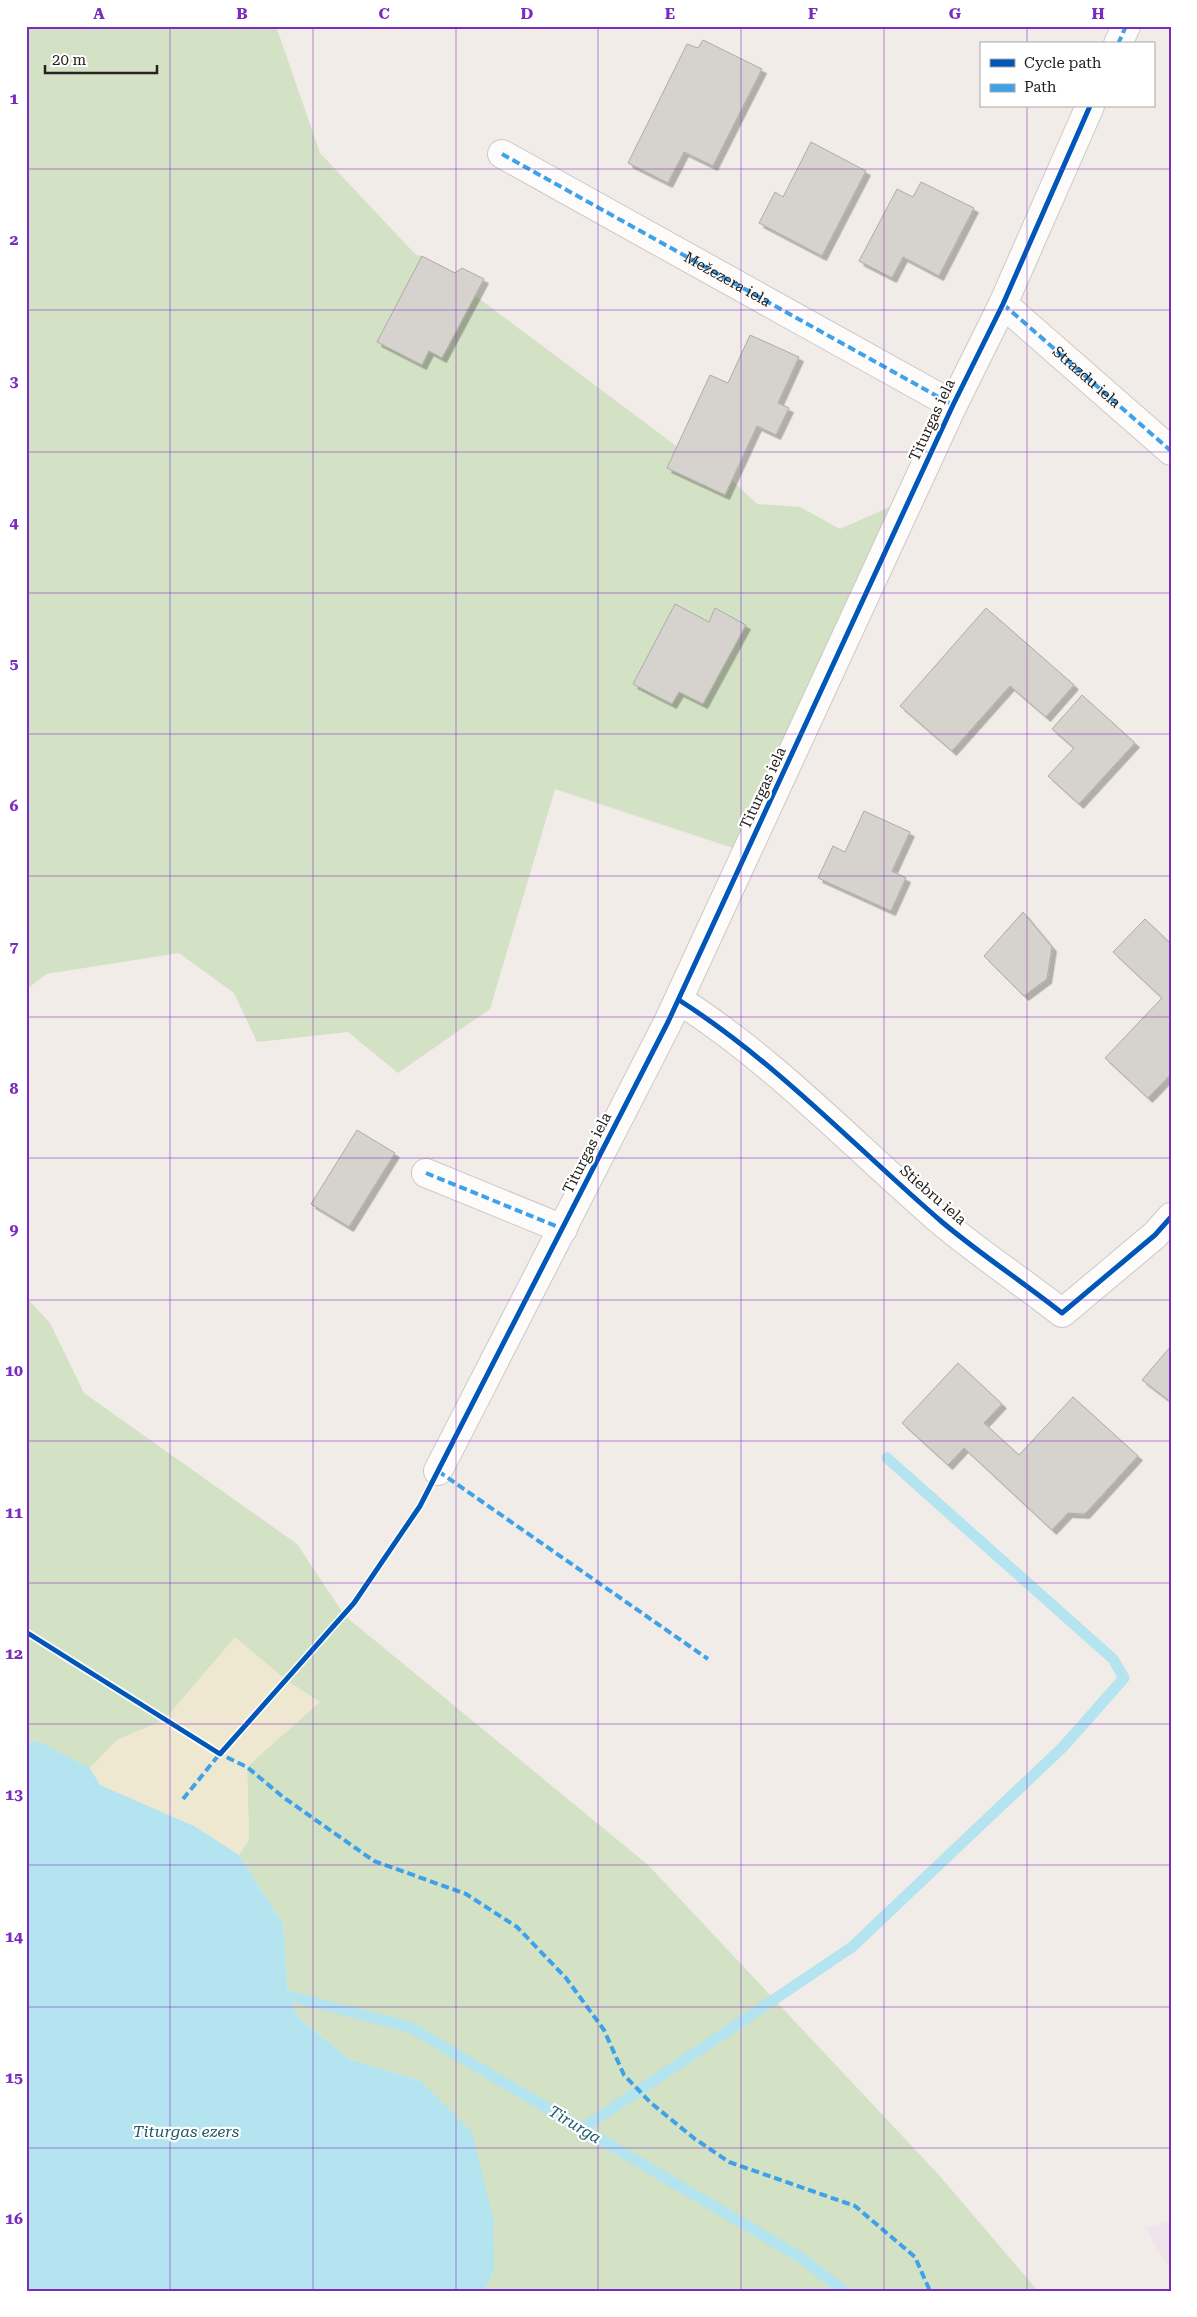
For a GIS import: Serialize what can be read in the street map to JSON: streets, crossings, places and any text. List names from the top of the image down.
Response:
{
  "streets": {
    "street": [
      "Mežezera iela",
      "Strazdu iela",
      "Titurgas iela",
      "Stiebru iela"
    ]
  },
  "crossings": [
    ["Mežezera iela", "Titurgas iela"],
    ["Strazdu iela", "Titurgas iela"],
    ["Titurgas iela", "Stiebru iela"]
  ],
  "water": ["Tirurga", "Titurgas ezers"],
  "legend": ["Cycle path", "Path"],
  "scale_bar": "20 m",
  "grid": {
    "columns": [
      "A",
      "B",
      "C",
      "D",
      "E",
      "F",
      "G",
      "H"
    ],
    "rows": [
      "1",
      "2",
      "3",
      "4",
      "5",
      "6",
      "7",
      "8",
      "9",
      "10",
      "11",
      "12",
      "13",
      "14",
      "15",
      "16"
    ]
  }
}
